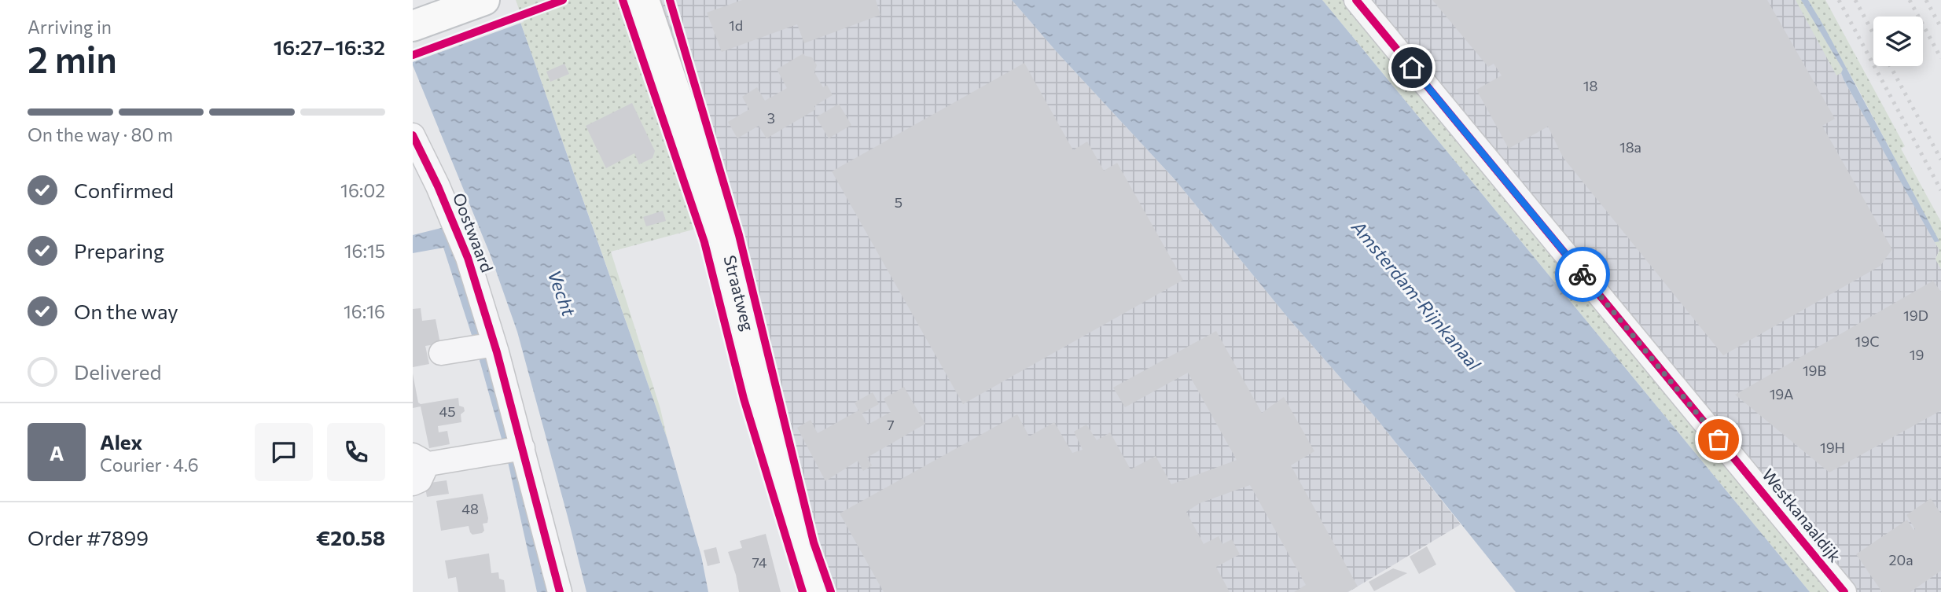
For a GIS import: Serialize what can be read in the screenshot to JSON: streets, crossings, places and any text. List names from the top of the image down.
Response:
{
  "streets": {
    "main road": ["Straatweg"],
    "street": ["Oostwaard", "Westkanaaldijk"]
  },
  "water": ["Vecht", "Amsterdam-Rijnkanaal"],
  "house_numbers": [
    "1d",
    "18",
    "3",
    "18a",
    "5",
    "19D",
    "19C",
    "19",
    "19B",
    "19A",
    "45",
    "7",
    "19H",
    "48",
    "20a",
    "74"
  ],
  "page": {
    "heading": ["2 min", "Arriving in", "16:27–16:32"],
    "panel": [
      "Alex",
      "Courier · 4.6",
      "Order #7899",
      "€20.58"
    ],
    "bar": "On the way · 80 m",
    "list": [
      ["Confirmed", "16:02"],
      ["Preparing", "16:15"],
      ["On the way", "16:16"],
      "Delivered"
    ],
    "round": "A"
  }
}
